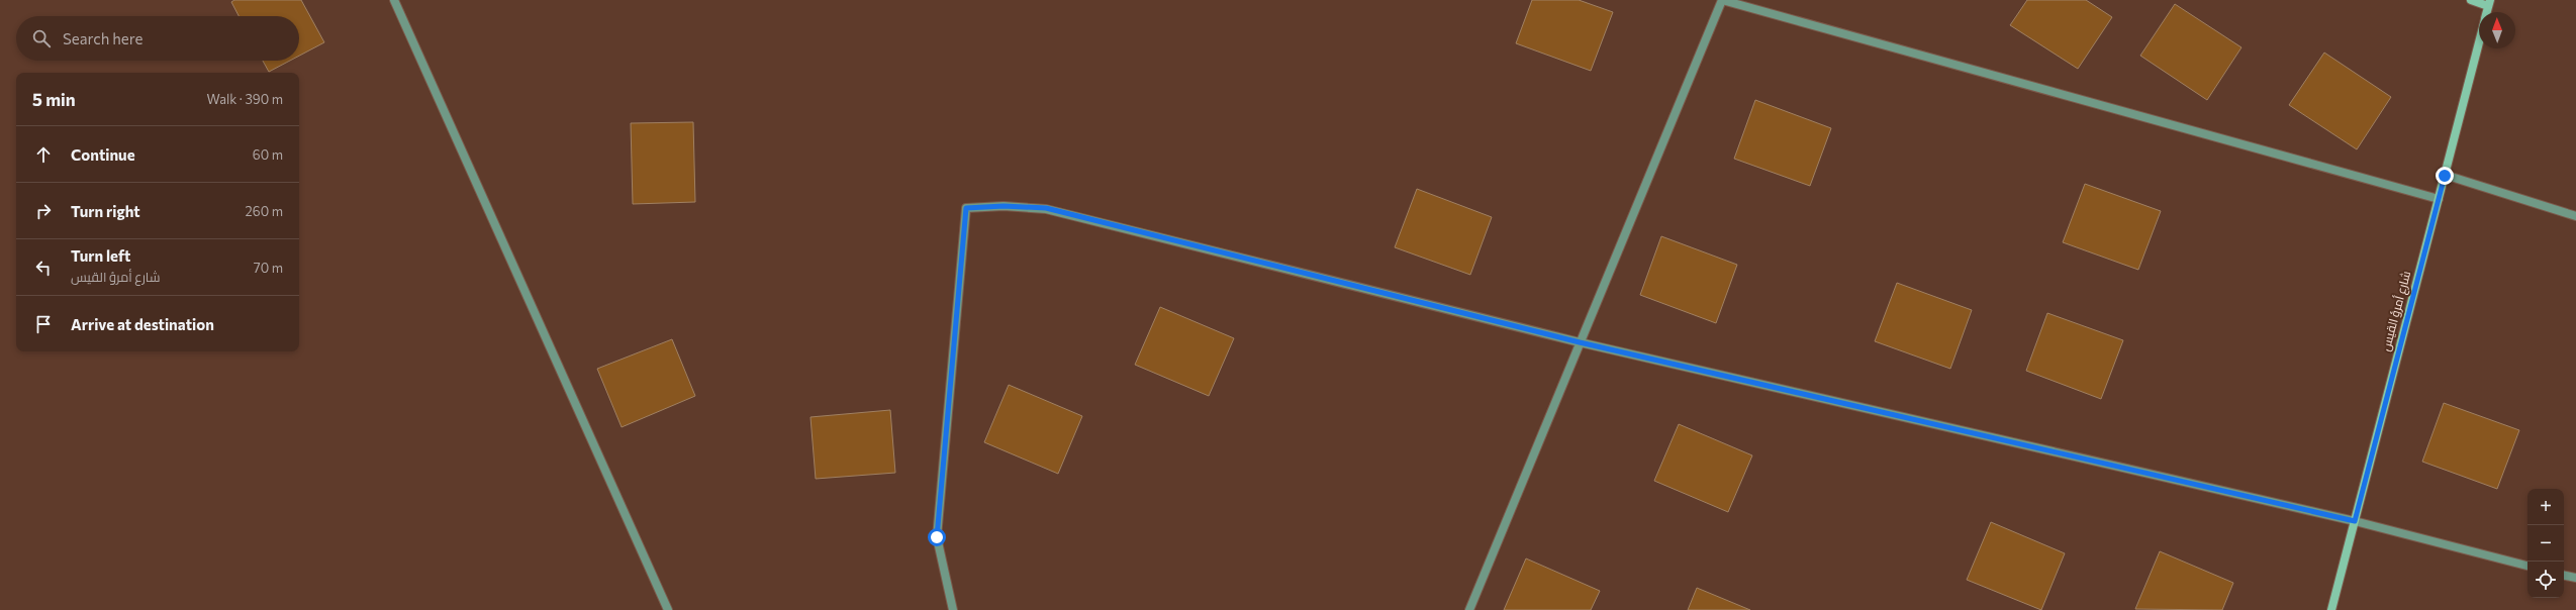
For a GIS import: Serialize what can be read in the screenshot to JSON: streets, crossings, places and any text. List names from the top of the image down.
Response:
{
  "streets": {
    "street": ["شارع أمرؤ القيس"]
  },
  "north": "top",
  "page": {
    "search": "Search here",
    "heading": ["5 min", "Walk · 390 m"],
    "list": [
      ["Continue", "60 m"],
      ["Turn right", "260 m"],
      ["Turn left", "شارع أمرؤ القيس", "70 m"],
      "Arrive at destination"
    ],
    "map_buttons": ["+", "−"]
  }
}
